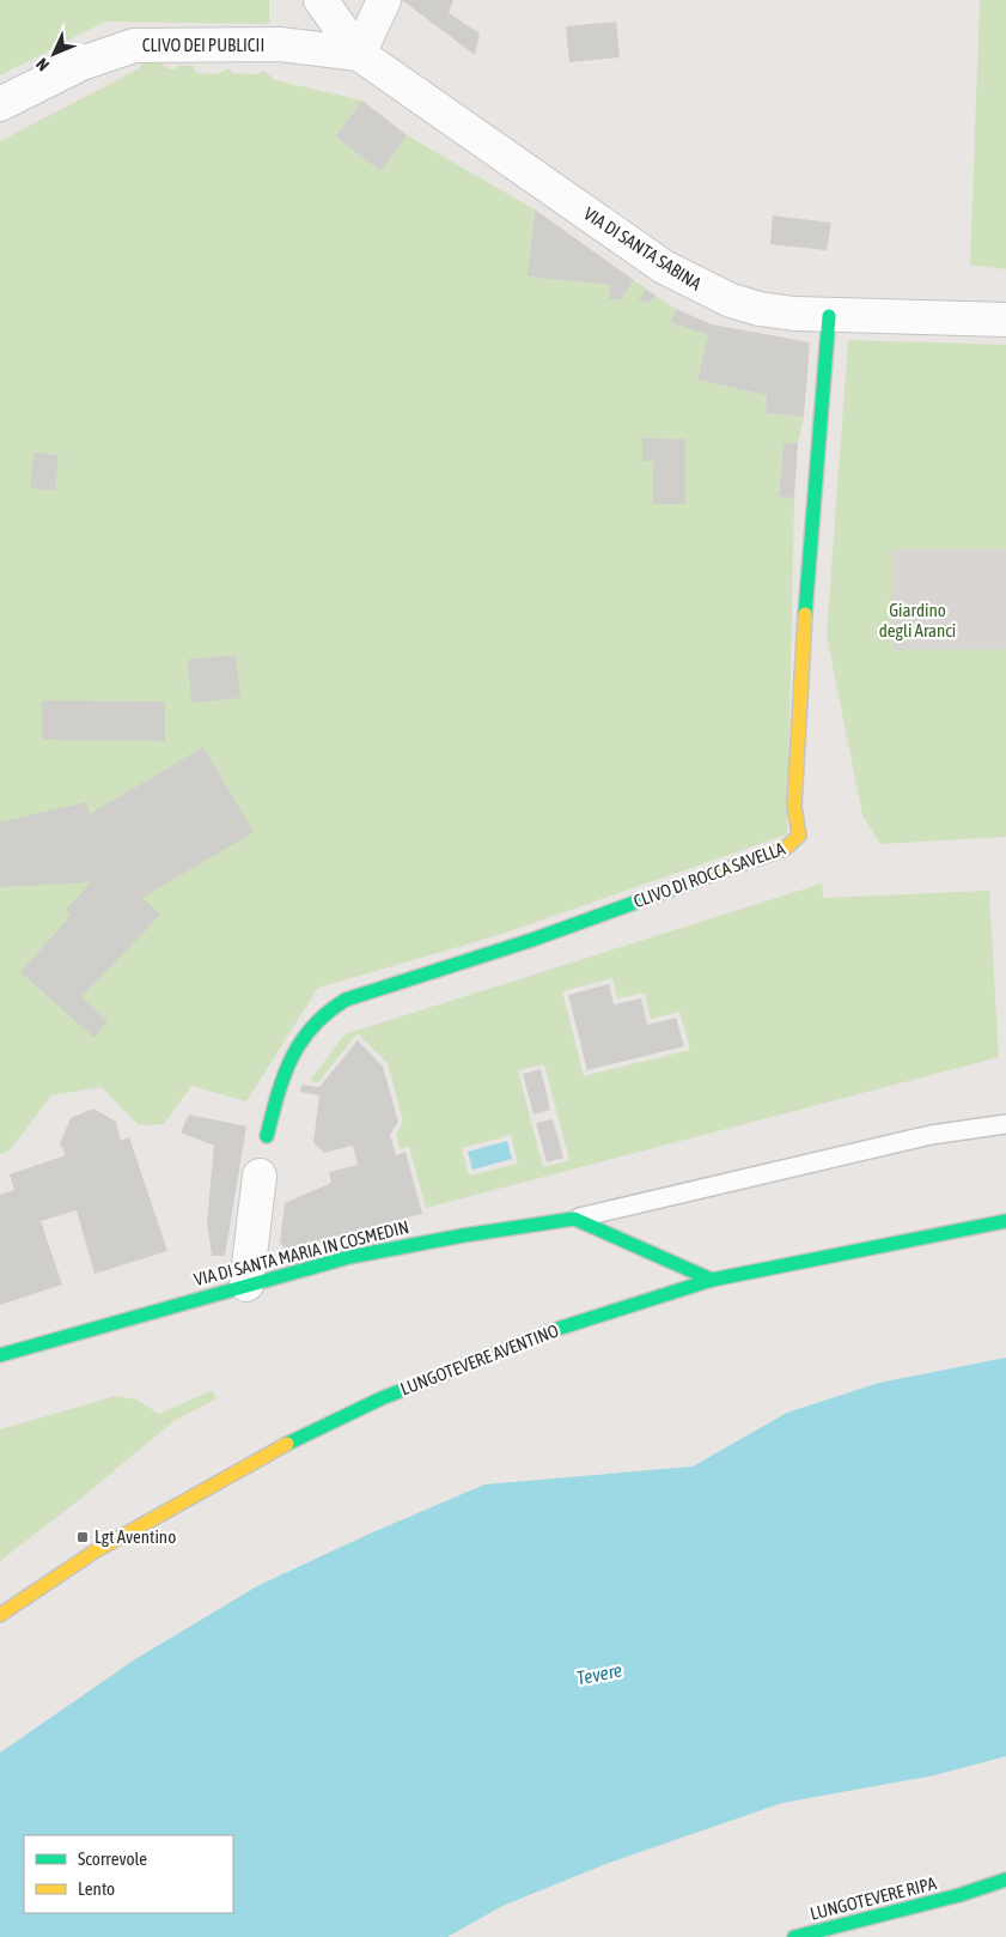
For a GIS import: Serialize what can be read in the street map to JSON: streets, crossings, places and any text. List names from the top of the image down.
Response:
{
  "streets": {
    "main road": [
      "CLIVO DI ROCCA SAVELLA",
      "VIA DI SANTA MARIA IN COSMEDIN",
      "LUNGOTEVERE AVENTINO",
      "LUNGOTEVERE RIPA"
    ],
    "street": ["CLIVO DEI PUBLICII", "VIA DI SANTA SABINA"]
  },
  "crossings": [
    ["CLIVO DEI PUBLICII", "VIA DI SANTA SABINA"],
    ["VIA DI SANTA SABINA", "CLIVO DI ROCCA SAVELLA"]
  ],
  "water": ["Tevere"],
  "parks": ["Giardino degli Aranci"],
  "places": {
    "transit": ["Lgt Aventino"]
  },
  "legend": ["Scorrevole", "Lento"],
  "north": "bottom left"
}
